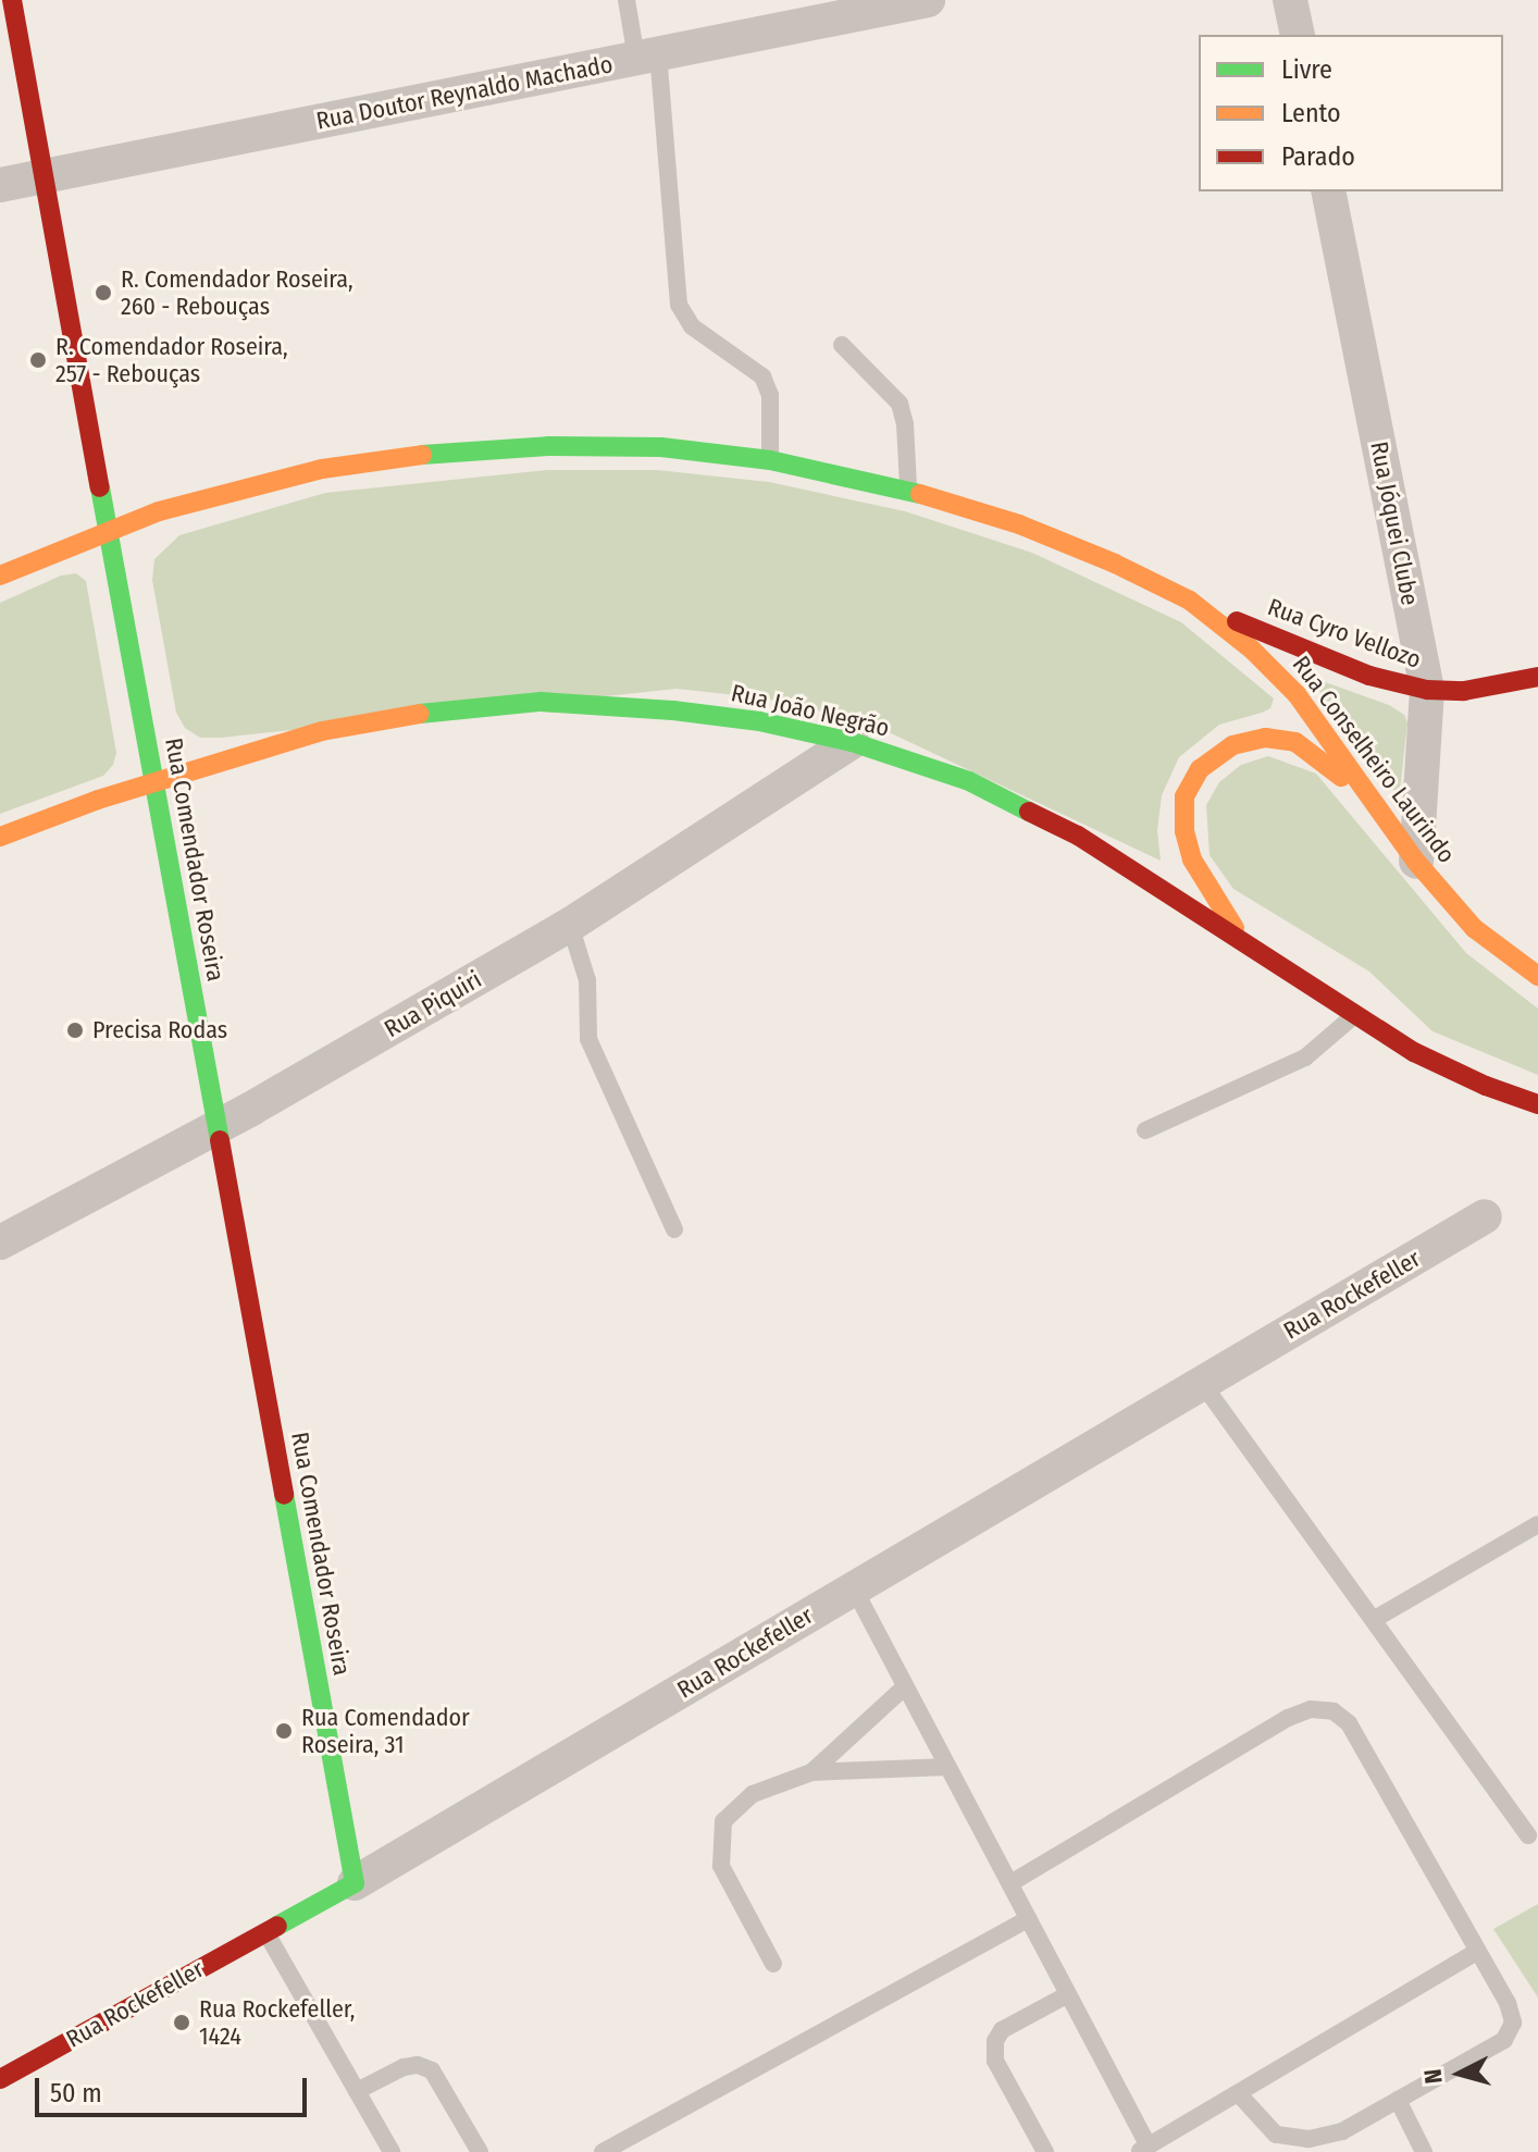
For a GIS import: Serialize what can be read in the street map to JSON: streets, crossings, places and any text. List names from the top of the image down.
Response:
{
  "streets": {
    "main road": [
      "Rua Cyro Vellozo",
      "Rua João Negrão",
      "Rua Conselheiro Laurindo",
      "Rua Comendador Roseira",
      "Rua Rockefeller"
    ],
    "street": ["Rua Doutor Reynaldo Machado", "Rua Jóquei Clube", "Rua Piquiri"]
  },
  "crossings": [
    ["Rua Doutor Reynaldo Machado", "Rua Comendador Roseira"],
    ["Rua Jóquei Clube", "Rua Cyro Vellozo"],
    ["Rua Jóquei Clube", "Rua Conselheiro Laurindo"],
    ["Rua Cyro Vellozo", "Rua Conselheiro Laurindo"],
    ["Rua João Negrão", "Rua Comendador Roseira"],
    ["Rua João Negrão", "Rua Piquiri"],
    ["Rua Conselheiro Laurindo", "Rua Comendador Roseira"],
    ["Rua Comendador Roseira", "Rua Piquiri"],
    ["Rua Comendador Roseira", "Rua Rockefeller"]
  ],
  "places": [
    "R. Comendador Roseira, 260 - Rebouças",
    "R. Comendador Roseira, 257 - Rebouças",
    "Precisa Rodas",
    "Rua Comendador Roseira, 31",
    "Rua Rockefeller, 1424"
  ],
  "legend": ["Livre", "Lento", "Parado"],
  "scale_bar": "50 m",
  "north": "left"
}
